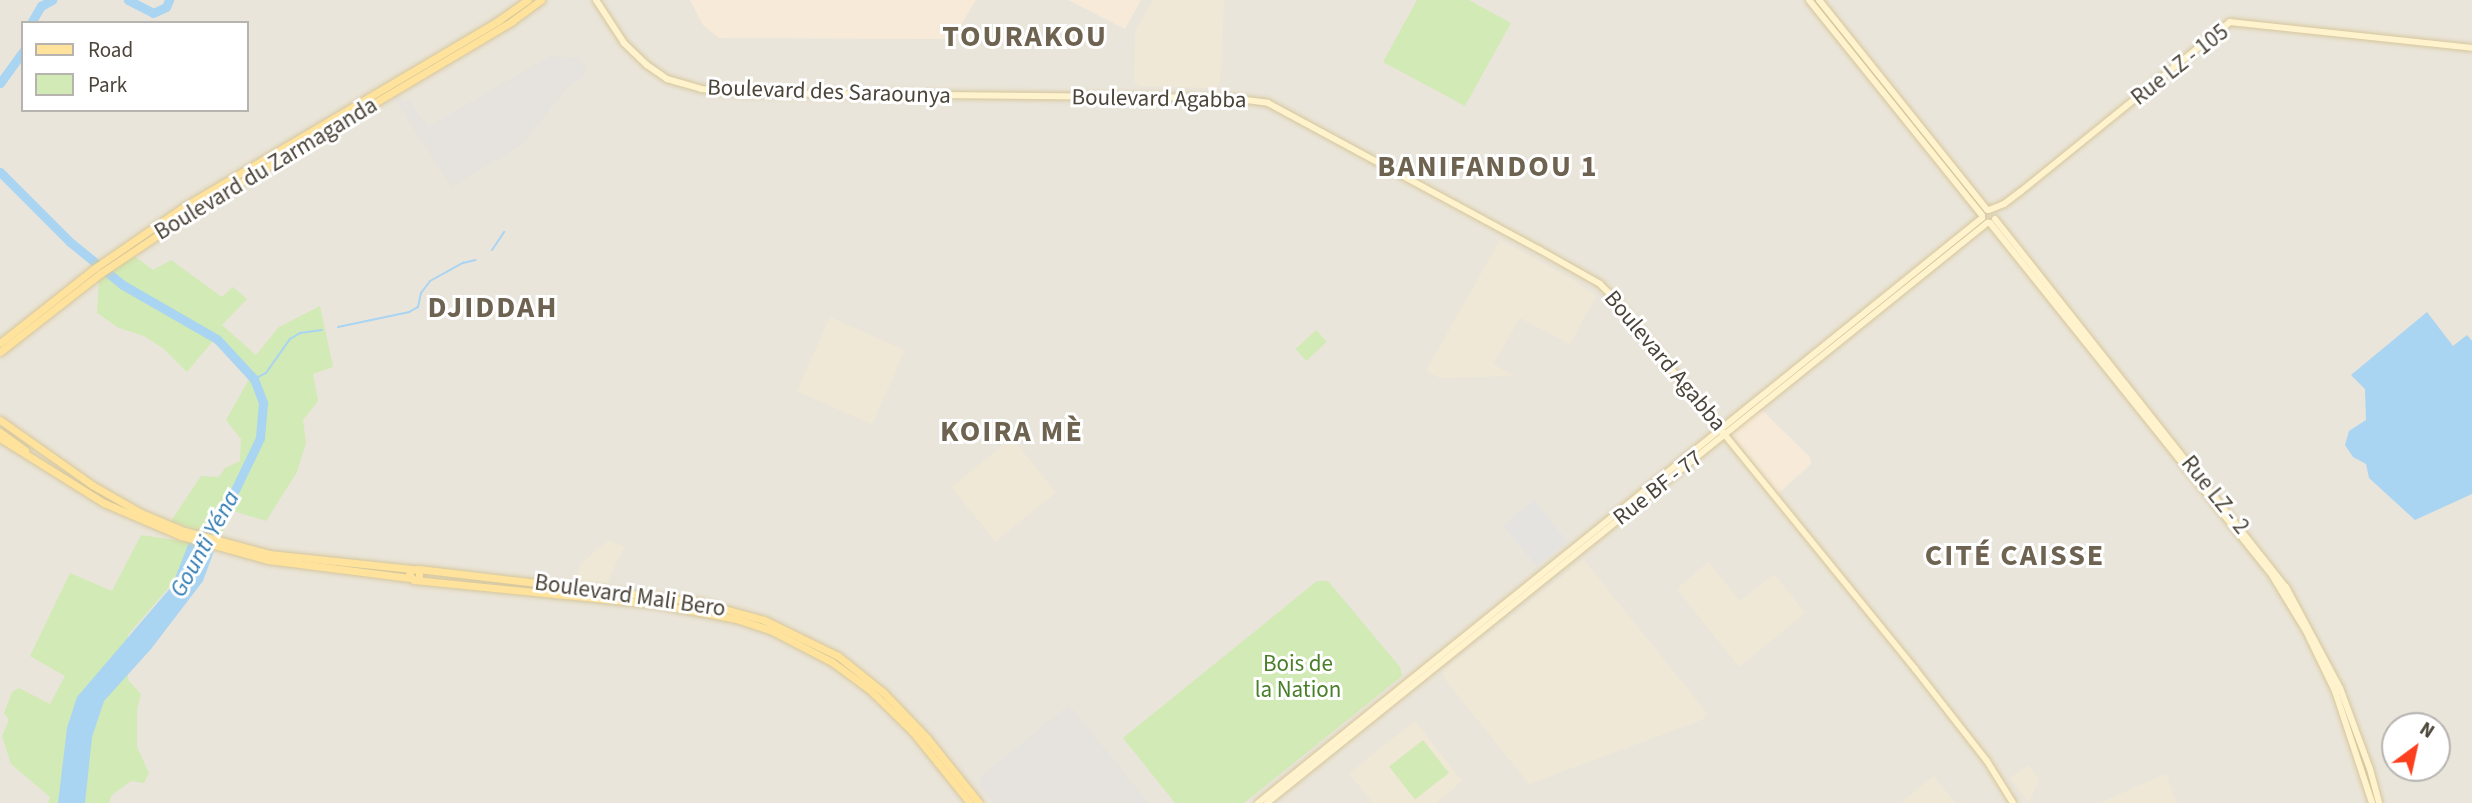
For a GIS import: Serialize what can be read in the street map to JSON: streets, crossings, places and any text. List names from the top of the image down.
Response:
{
  "streets": {
    "main road": [
      "Rue LZ - 105",
      "Boulevard des Saraounya",
      "Boulevard Agabba",
      "Boulevard du Zarmaganda",
      "Rue BF - 77",
      "Rue LZ - 2",
      "Boulevard Mali Bero"
    ]
  },
  "crossings": [
    ["Rue LZ - 105", "Rue BF - 77"],
    ["Rue LZ - 105", "Rue LZ - 2"],
    ["Boulevard des Saraounya", "Boulevard Agabba"],
    ["Boulevard Agabba", "Rue BF - 77"],
    ["Rue BF - 77", "Rue LZ - 2"]
  ],
  "districts": [
    "TOURAKOU",
    "BANIFANDOU 1",
    "DJIDDAH",
    "KOIRA MÈ",
    "CITÉ CAISSE"
  ],
  "water": ["Gounti Yéna"],
  "parks": ["Bois de la Nation"],
  "legend": ["Road", "Park"],
  "north": "top right"
}
